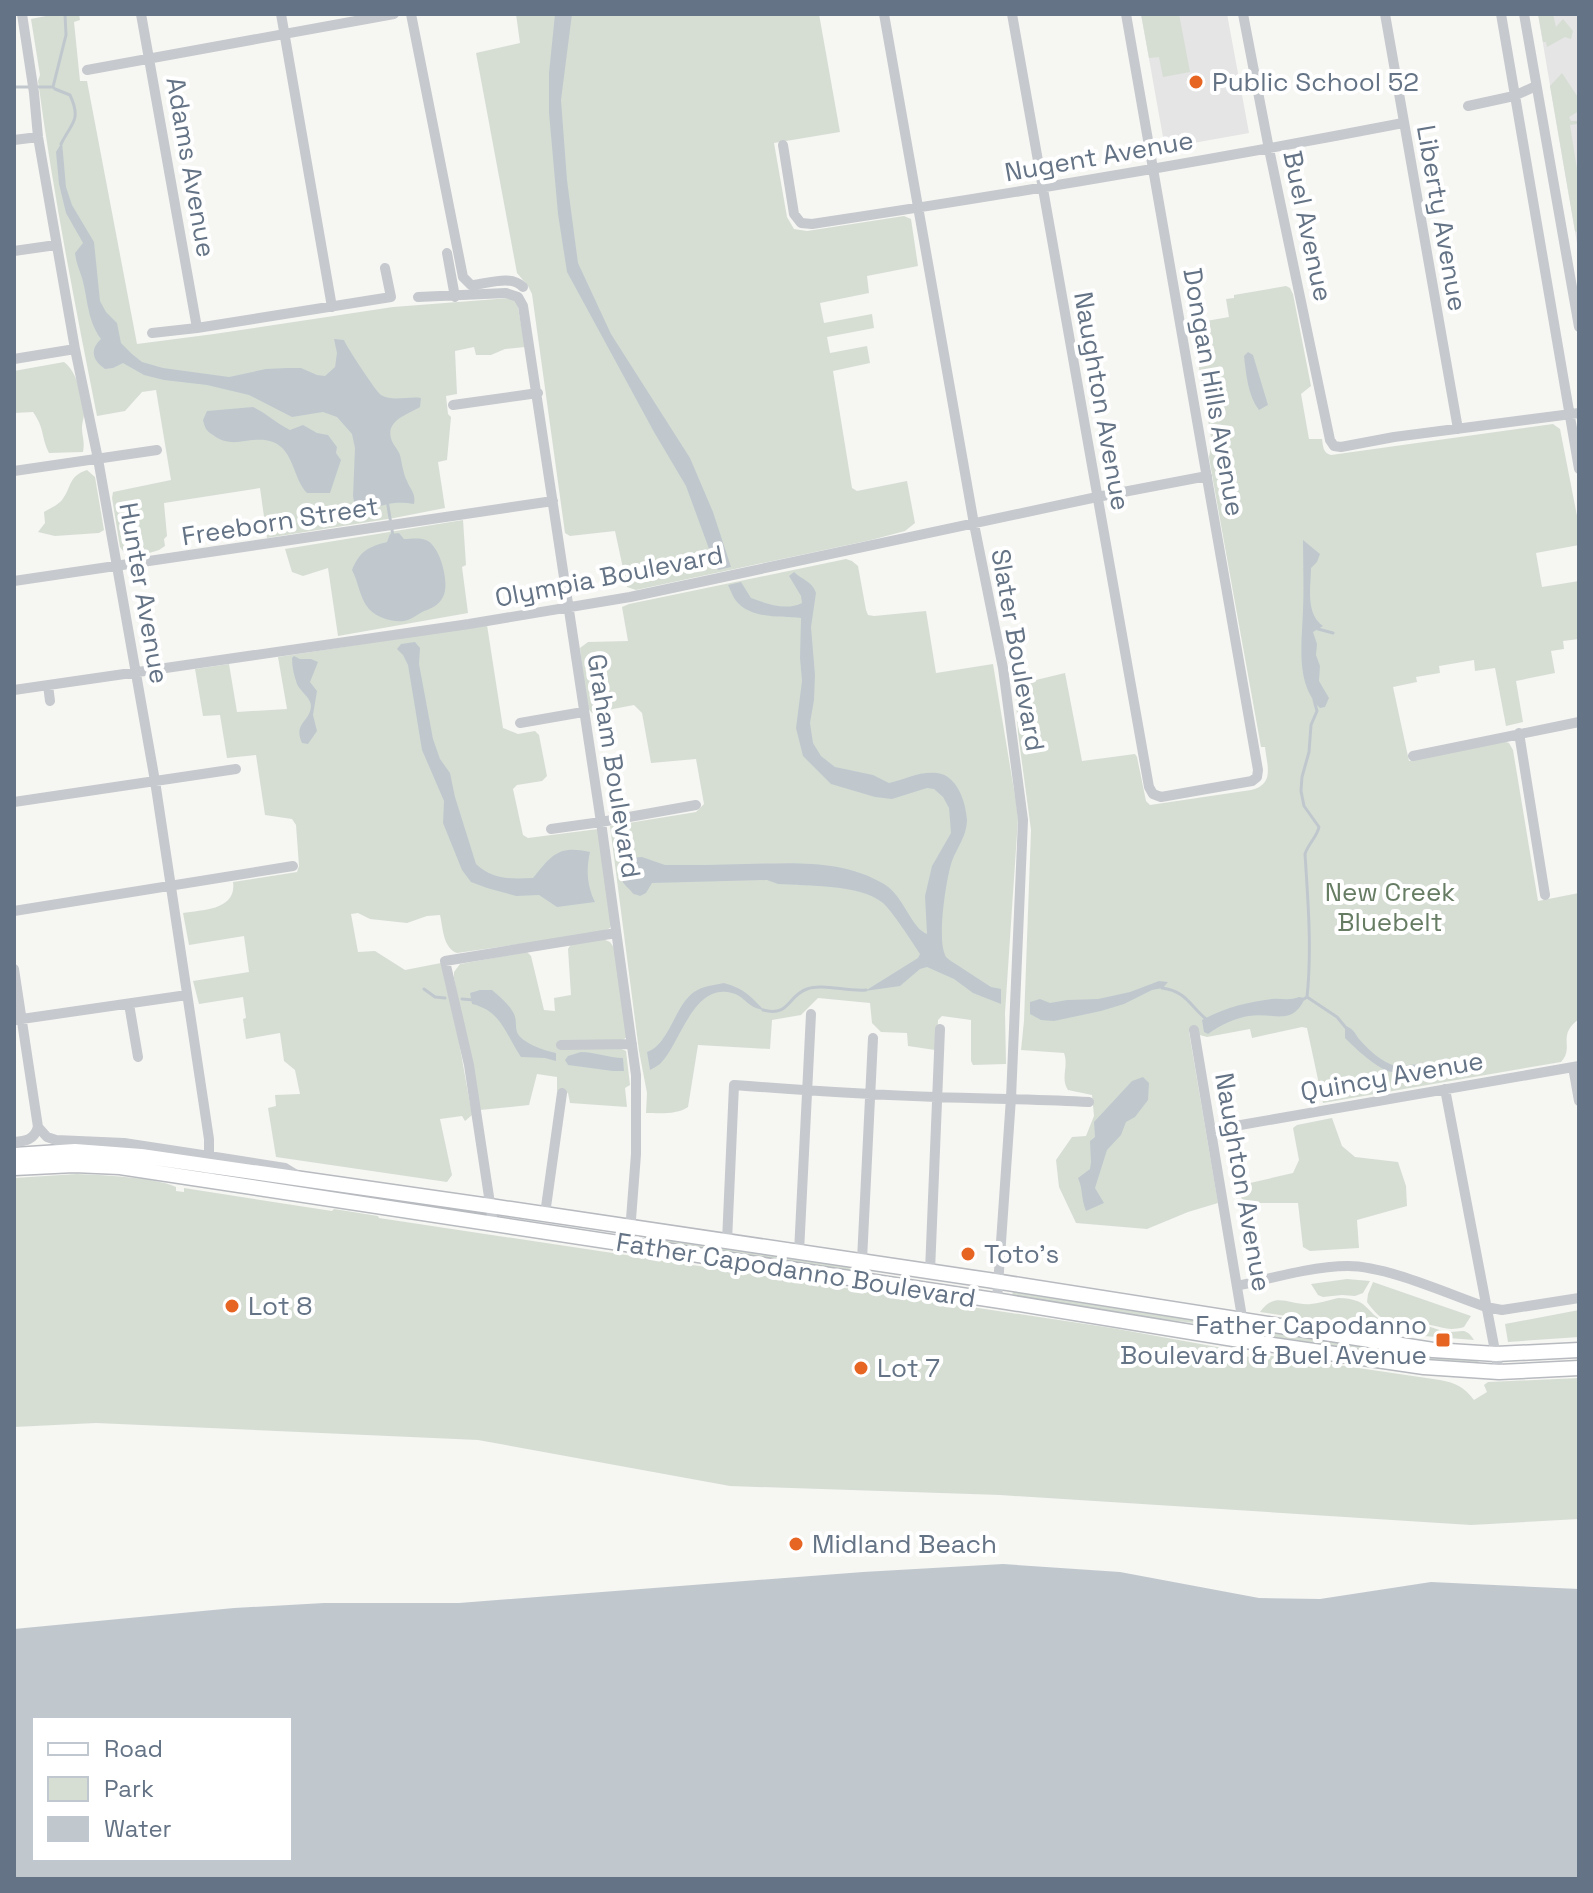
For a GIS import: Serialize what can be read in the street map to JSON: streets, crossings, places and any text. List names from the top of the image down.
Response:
{
  "streets": {
    "main road": ["Father Capodanno Boulevard"],
    "street": [
      "Nugent Avenue",
      "Adams Avenue",
      "Liberty Avenue",
      "Buel Avenue",
      "Dongan Hills Avenue",
      "Naughton Avenue",
      "Freeborn Street",
      "Olympia Boulevard",
      "Hunter Avenue",
      "Slater Boulevard",
      "Graham Boulevard",
      "Quincy Avenue"
    ]
  },
  "crossings": [
    ["Nugent Avenue", "Liberty Avenue"],
    ["Nugent Avenue", "Buel Avenue"],
    ["Nugent Avenue", "Dongan Hills Avenue"],
    ["Nugent Avenue", "Naughton Avenue"],
    ["Nugent Avenue", "Slater Boulevard"],
    ["Liberty Avenue", "Buel Avenue"],
    ["Dongan Hills Avenue", "Naughton Avenue"],
    ["Dongan Hills Avenue", "Olympia Boulevard"],
    ["Naughton Avenue", "Olympia Boulevard"],
    ["Naughton Avenue", "Quincy Avenue"],
    ["Naughton Avenue", "Father Capodanno Boulevard"],
    ["Freeborn Street", "Hunter Avenue"],
    ["Freeborn Street", "Graham Boulevard"],
    ["Olympia Boulevard", "Hunter Avenue"],
    ["Olympia Boulevard", "Slater Boulevard"],
    ["Olympia Boulevard", "Graham Boulevard"],
    ["Hunter Avenue", "Father Capodanno Boulevard"],
    ["Slater Boulevard", "Father Capodanno Boulevard"],
    ["Graham Boulevard", "Father Capodanno Boulevard"]
  ],
  "parks": ["New Creek Bluebelt"],
  "places": {
    "other": [
      "Public School 52",
      "Toto's",
      "Lot 8",
      "Lot 7",
      "Midland Beach"
    ],
    "transit": ["Father Capodanno Boulevard & Buel Avenue"]
  },
  "legend": ["Road", "Park", "Water"]
}
